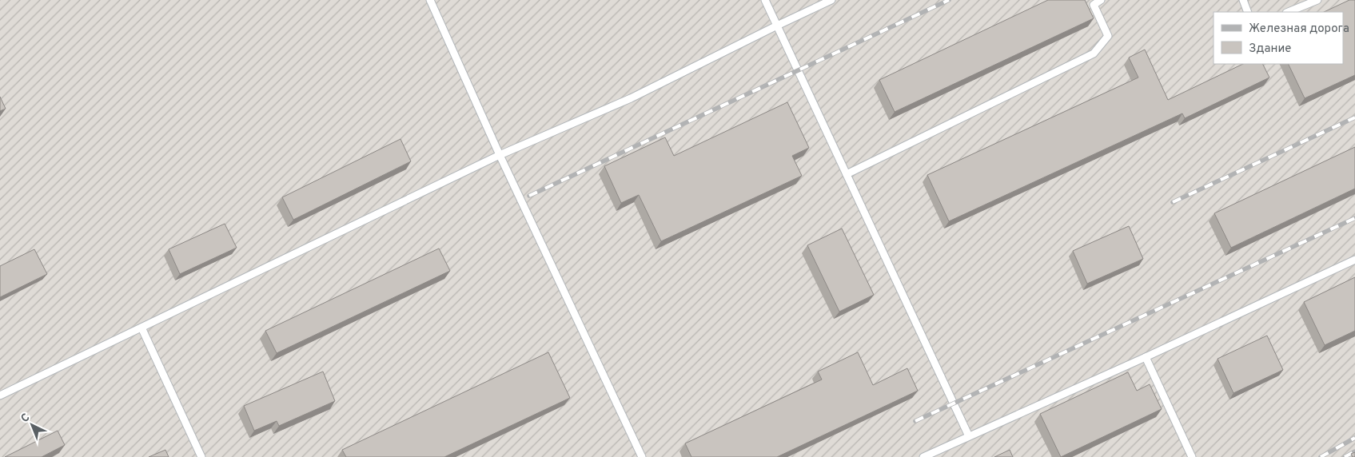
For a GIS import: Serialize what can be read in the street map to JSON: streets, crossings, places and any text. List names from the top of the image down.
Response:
{
  "legend": ["Железная дорога", "Здание"],
  "north": "top left"
}
